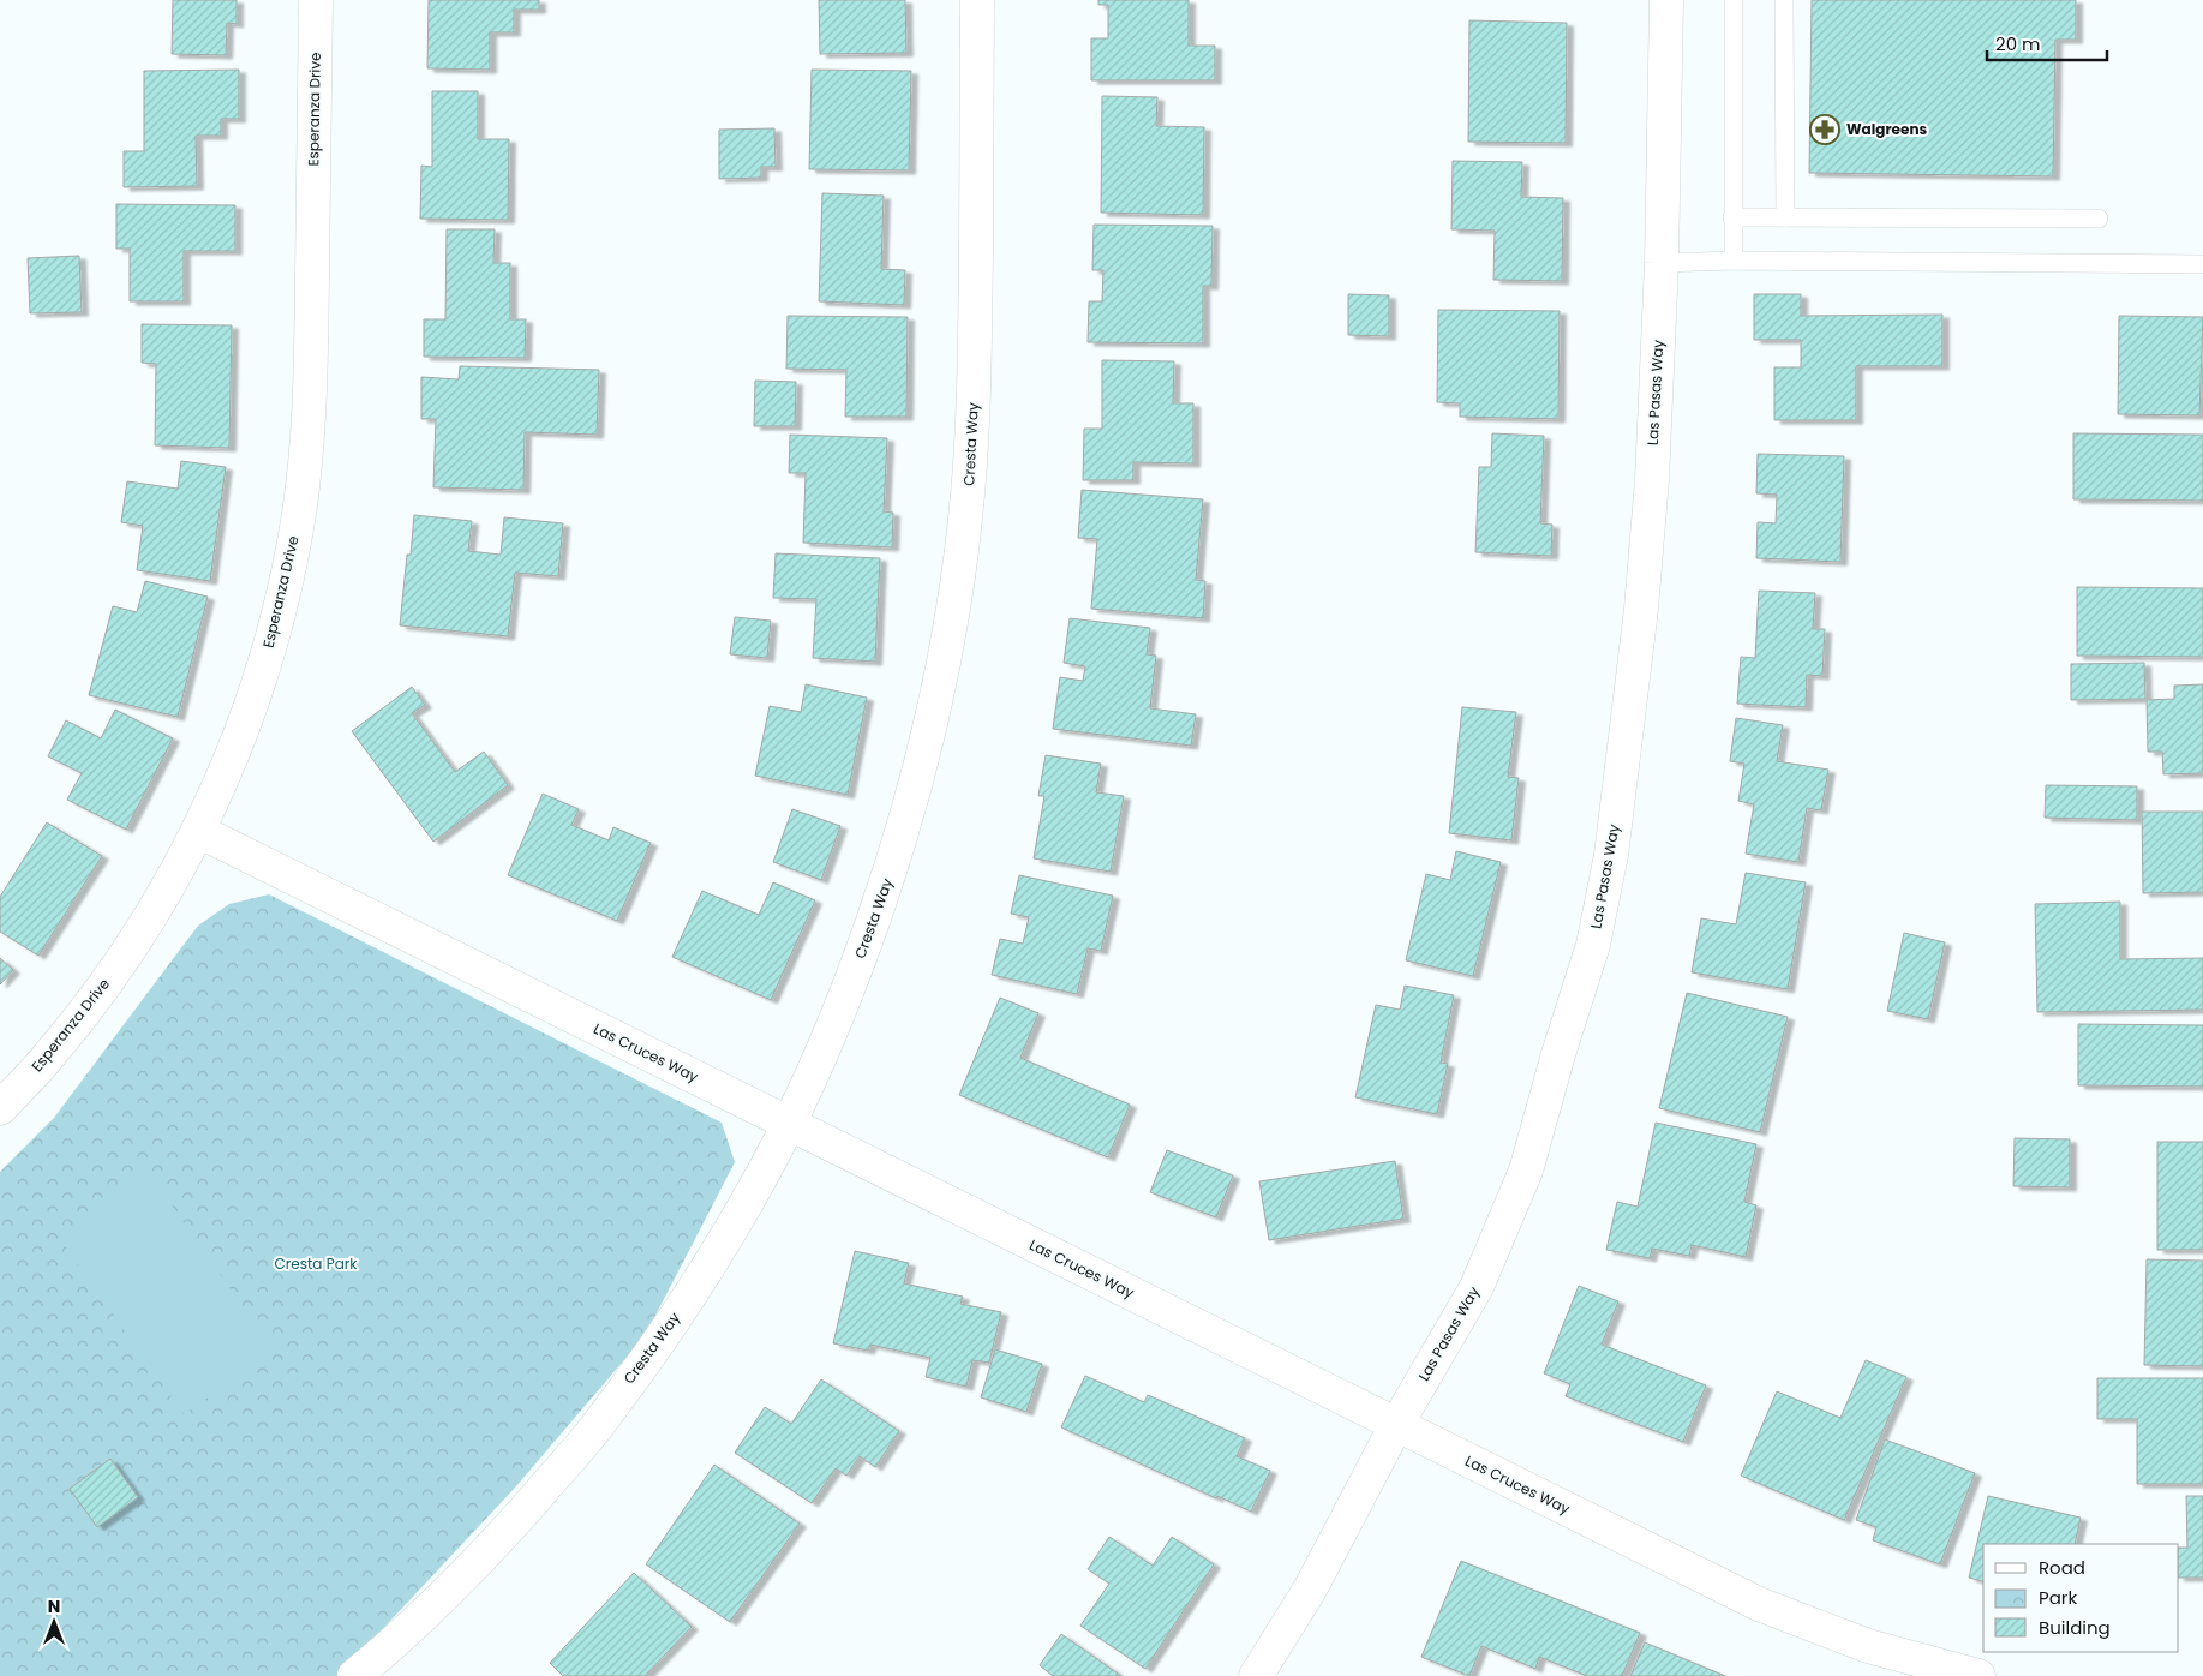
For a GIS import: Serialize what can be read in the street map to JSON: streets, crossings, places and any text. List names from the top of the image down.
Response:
{
  "streets": {
    "street": [
      "Esperanza Drive",
      "Las Pasas Way",
      "Cresta Way",
      "Las Cruces Way"
    ]
  },
  "crossings": [
    ["Esperanza Drive", "Las Cruces Way"],
    ["Las Pasas Way", "Las Cruces Way"],
    ["Cresta Way", "Las Cruces Way"]
  ],
  "parks": ["Cresta Park"],
  "places": {
    "pharmacy": ["Walgreens"]
  },
  "legend": ["Road", "Park", "Building"],
  "scale_bar": "20 m",
  "north": "top"
}
